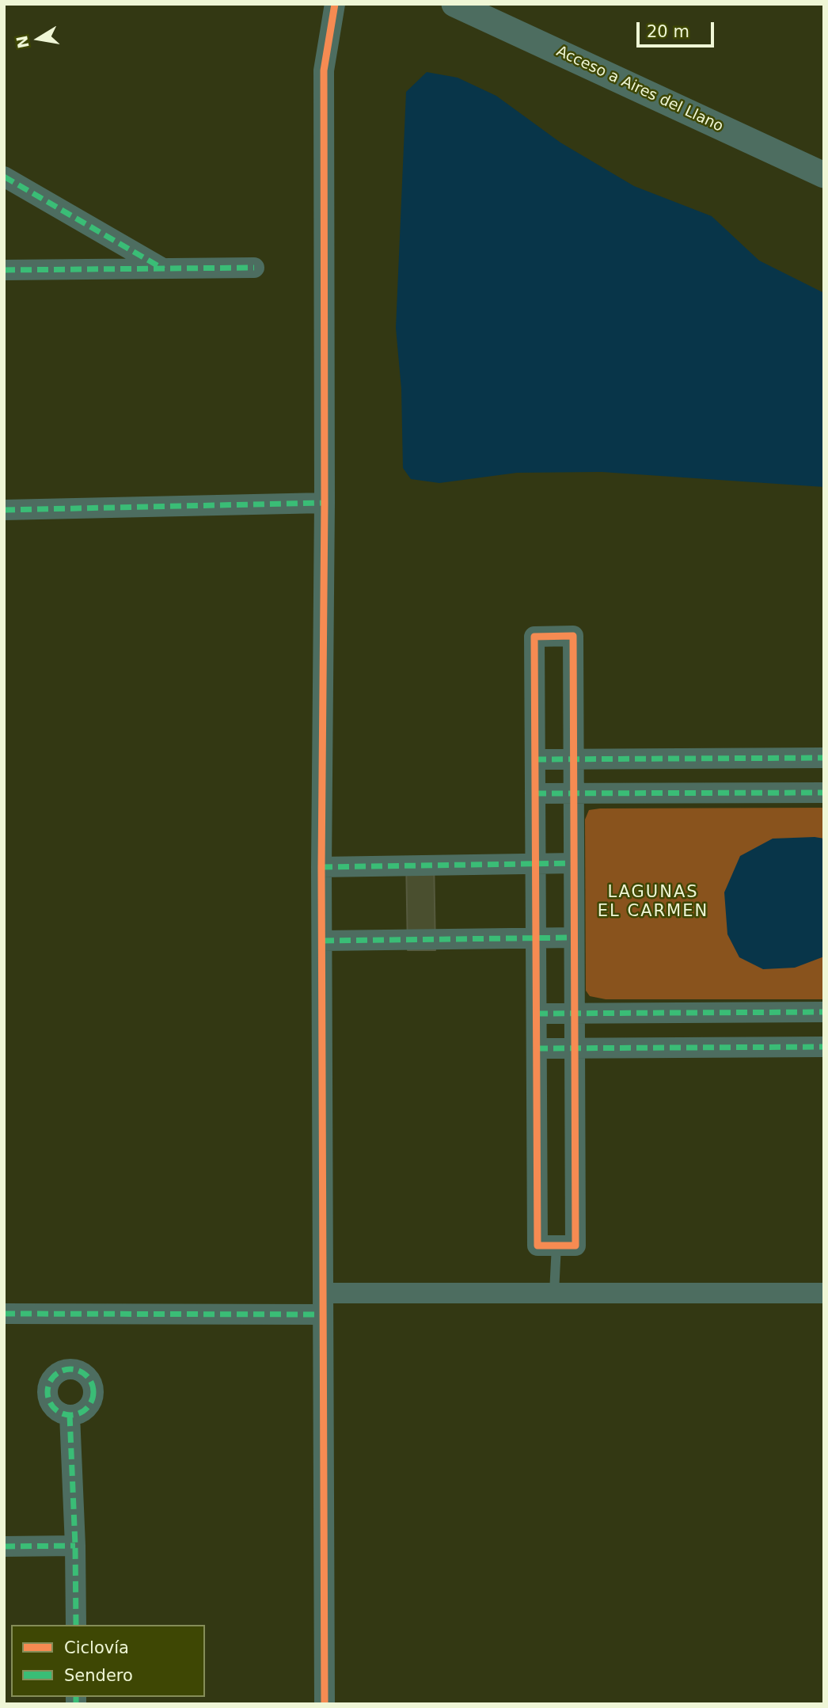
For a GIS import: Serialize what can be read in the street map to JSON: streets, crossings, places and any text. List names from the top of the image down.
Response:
{
  "streets": {
    "street": ["Acceso a Aires del Llano"]
  },
  "districts": ["LAGUNAS EL CARMEN"],
  "legend": ["Ciclovía", "Sendero"],
  "scale_bar": "20 m",
  "north": "left"
}
